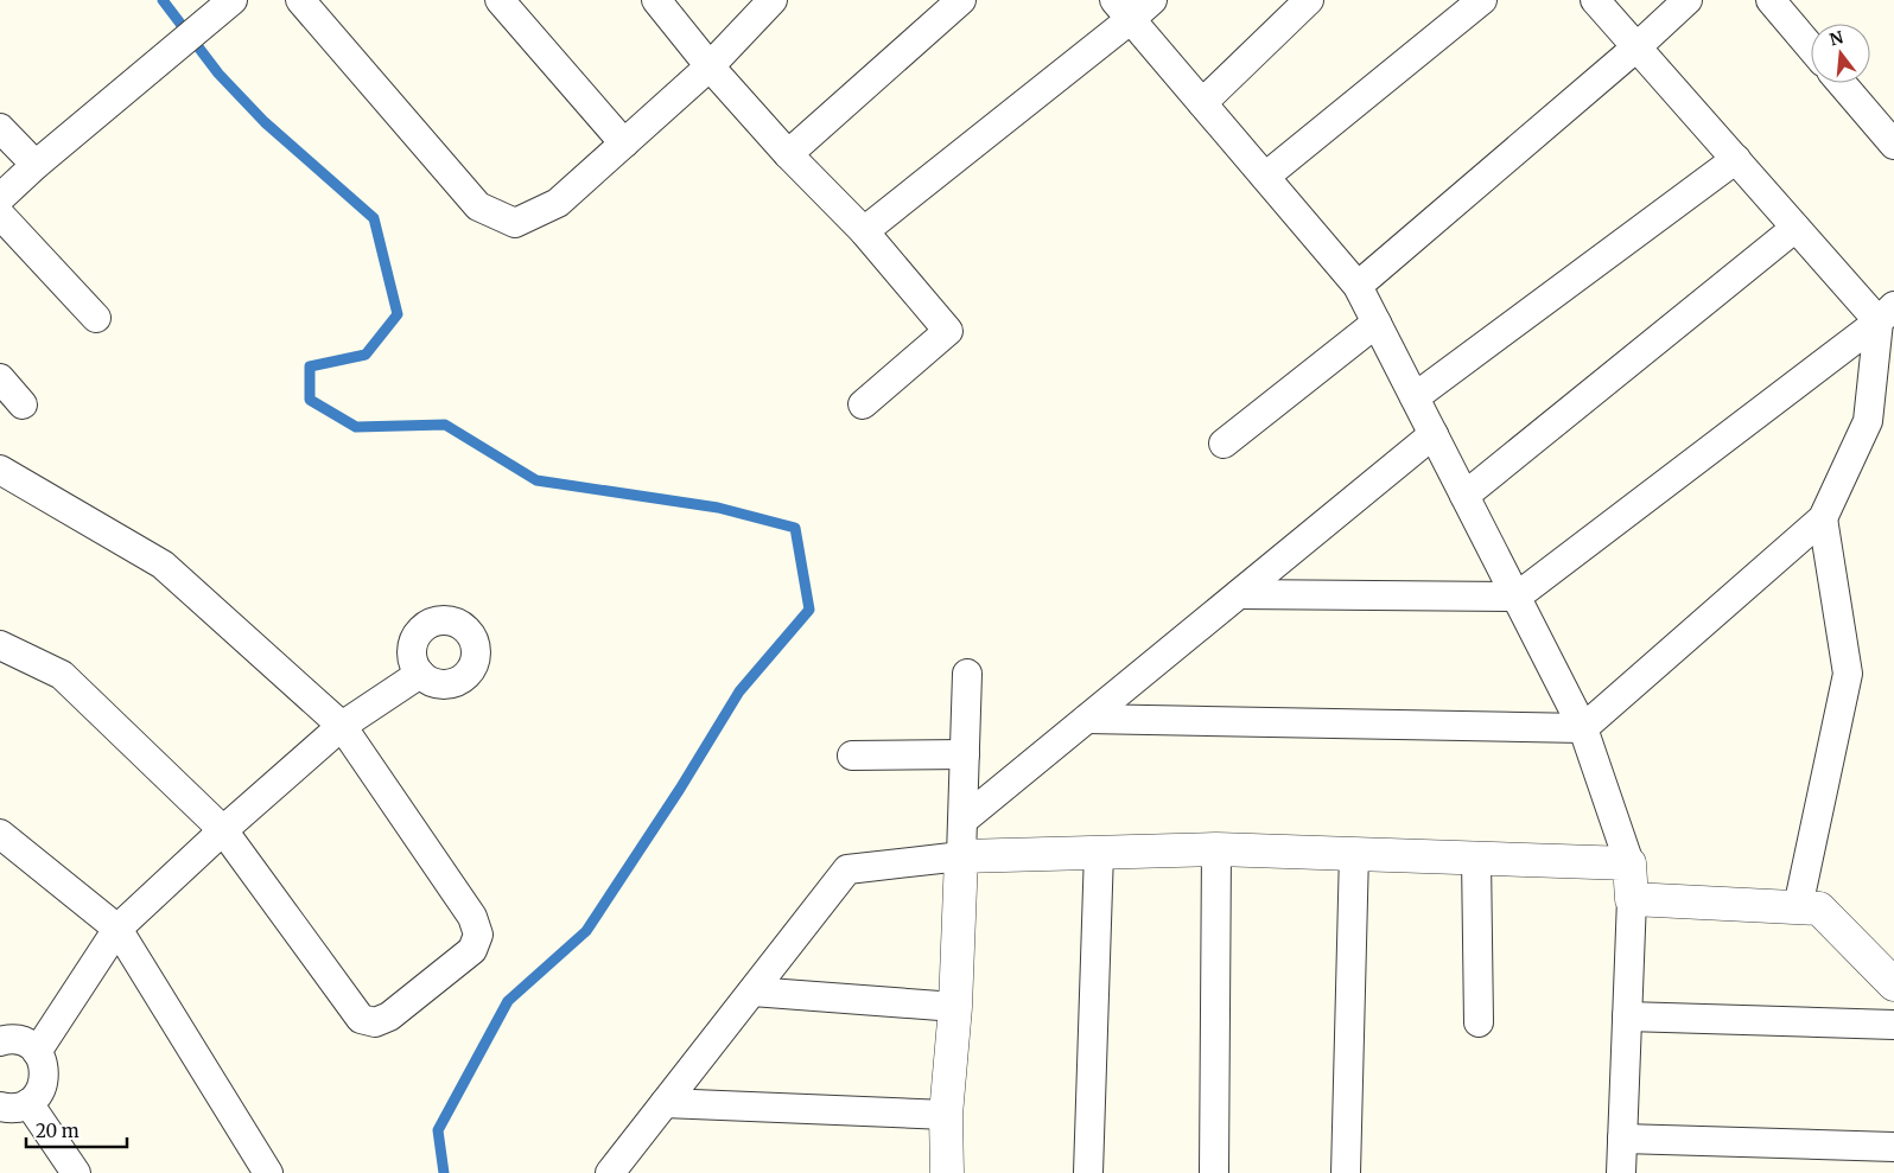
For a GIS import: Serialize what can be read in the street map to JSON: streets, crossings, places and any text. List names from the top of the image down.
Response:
{
  "scale_bar": "20 m",
  "north": "top"
}
